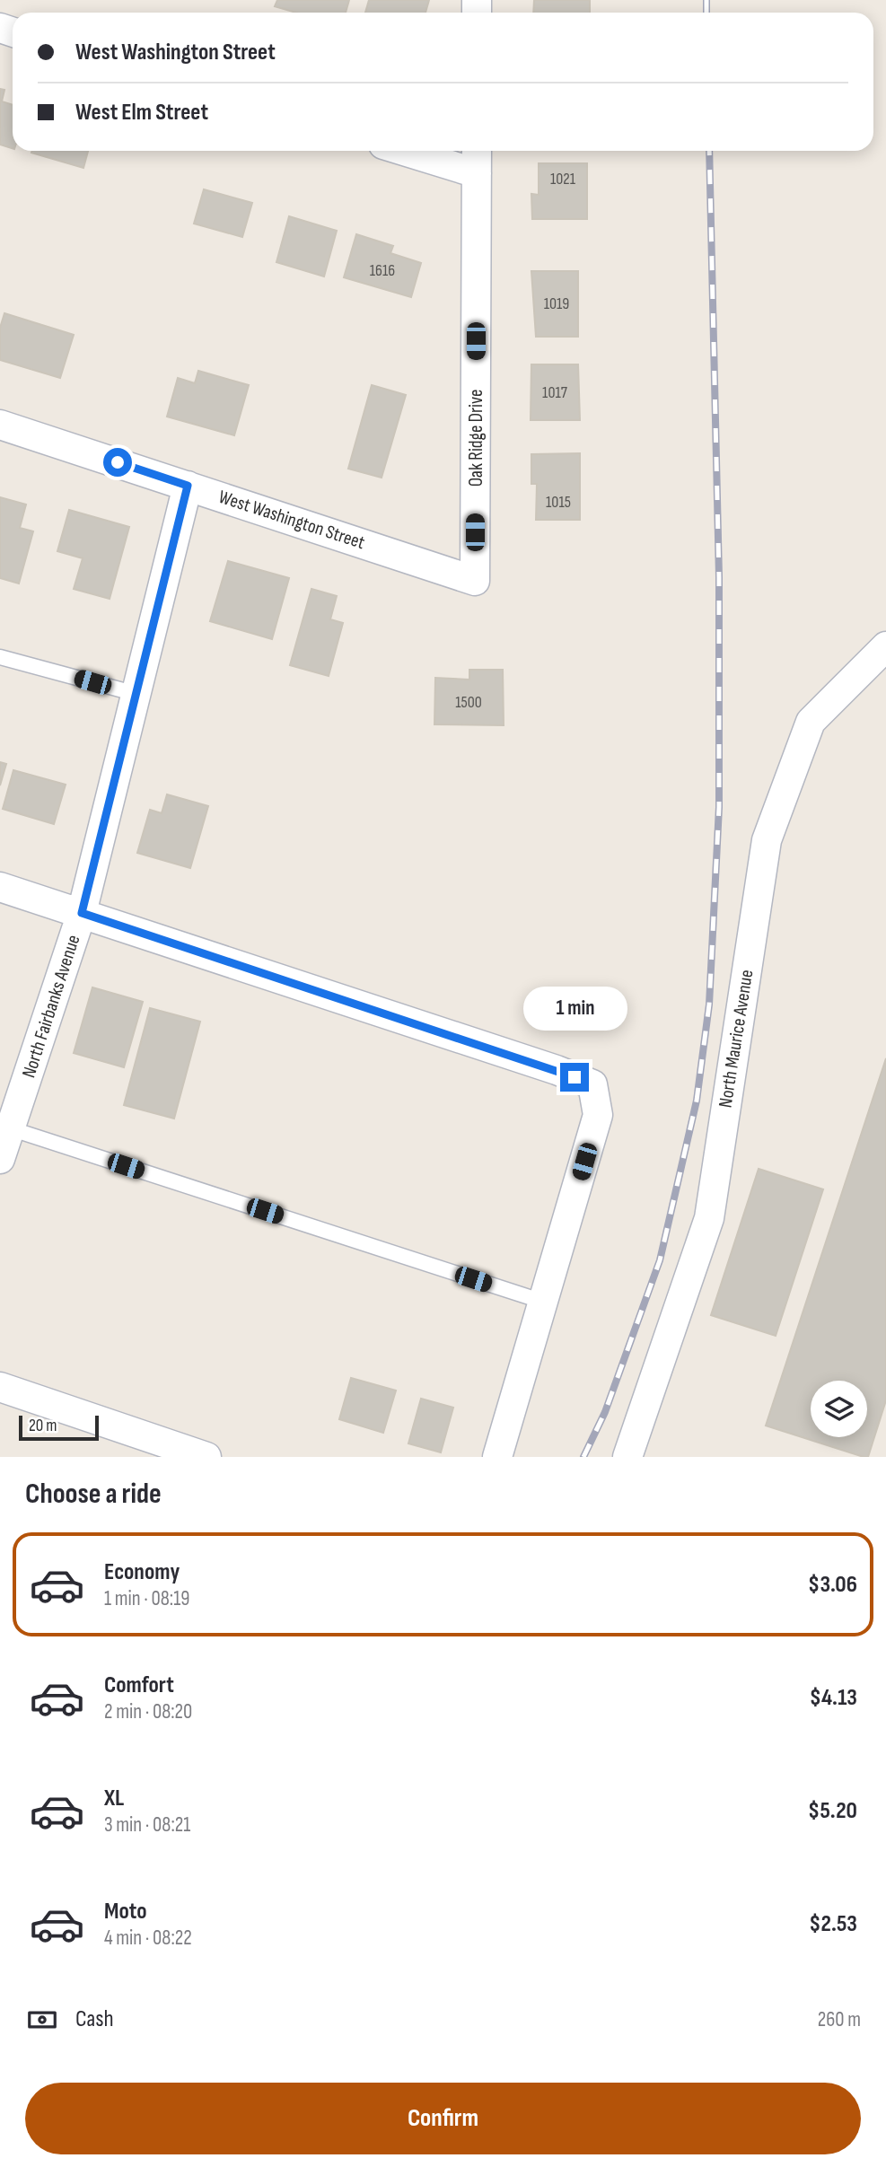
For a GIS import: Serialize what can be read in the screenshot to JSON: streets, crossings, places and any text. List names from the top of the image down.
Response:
{
  "streets": {
    "street": [
      "Oak Ridge Drive",
      "West Washington Street",
      "North Fairbanks Avenue",
      "North Maurice Avenue"
    ]
  },
  "crossings": [
    ["Oak Ridge Drive", "West Washington Street"],
    ["West Washington Street", "North Fairbanks Avenue"]
  ],
  "house_numbers": [
    "1021",
    "1616",
    "1019",
    "1017",
    "1015",
    "1500"
  ],
  "scale_bar": "20 m",
  "page": {
    "banner": ["West Washington Street", "West Elm Street"],
    "bubble": "1 min",
    "scale": "20 m",
    "heading": "Choose a ride",
    "list": [
      {
        "name": "Economy",
        "note": "1 min · 08:19",
        "value": "$3.06"
      },
      {
        "name": "Comfort",
        "note": "2 min · 08:20",
        "value": "$4.13"
      },
      {
        "name": "XL",
        "note": "3 min · 08:21",
        "value": "$5.20"
      },
      {
        "name": "Moto",
        "note": "4 min · 08:22",
        "value": "$2.53"
      }
    ],
    "pay": ["Cash", "260 m"],
    "buttons": "Confirm"
  }
}
